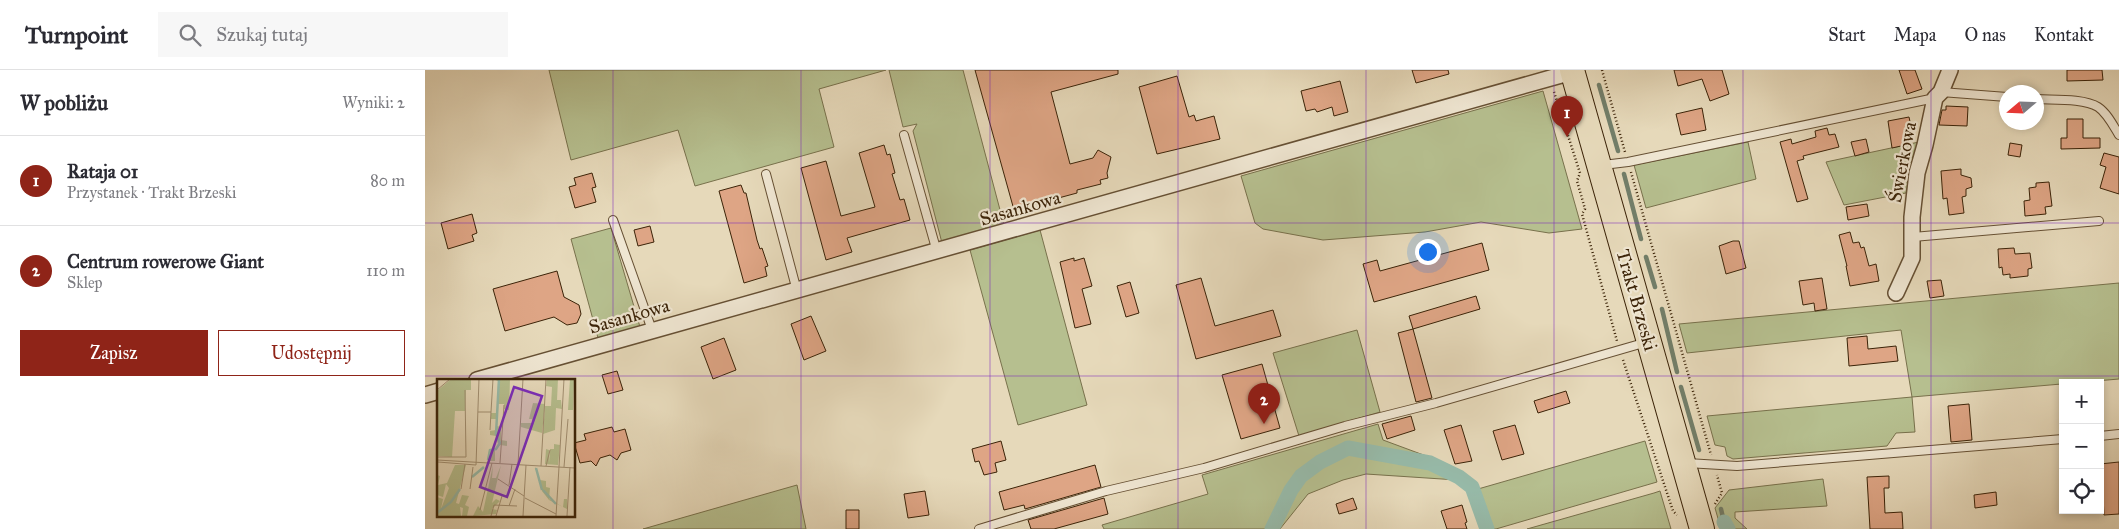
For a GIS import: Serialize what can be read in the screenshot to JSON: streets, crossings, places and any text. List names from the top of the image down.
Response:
{
  "streets": {
    "main road": ["Trakt Brzeski"],
    "street": ["Świerkowa", "Sasankowa"]
  },
  "crossings": [
    ["Sasankowa", "Trakt Brzeski"]
  ],
  "north": "left",
  "page": {
    "header": "Turnpoint",
    "search": "Szukaj tutaj",
    "nav": [
      "Start",
      "Mapa",
      "O nas",
      "Kontakt"
    ],
    "heading": ["W pobliżu", "Wyniki: 2"],
    "pins": ["1", "2"],
    "list": [
      {
        "mark": "1",
        "name": "Rataja 01",
        "note": "Przystanek · Trakt Brzeski",
        "value": "80 m"
      },
      {
        "mark": "2",
        "name": "Centrum rowerowe Giant",
        "note": "Sklep",
        "value": "110 m"
      }
    ],
    "buttons": ["Zapisz", "Udostępnij"],
    "map_buttons": ["+", "−"]
  }
}
